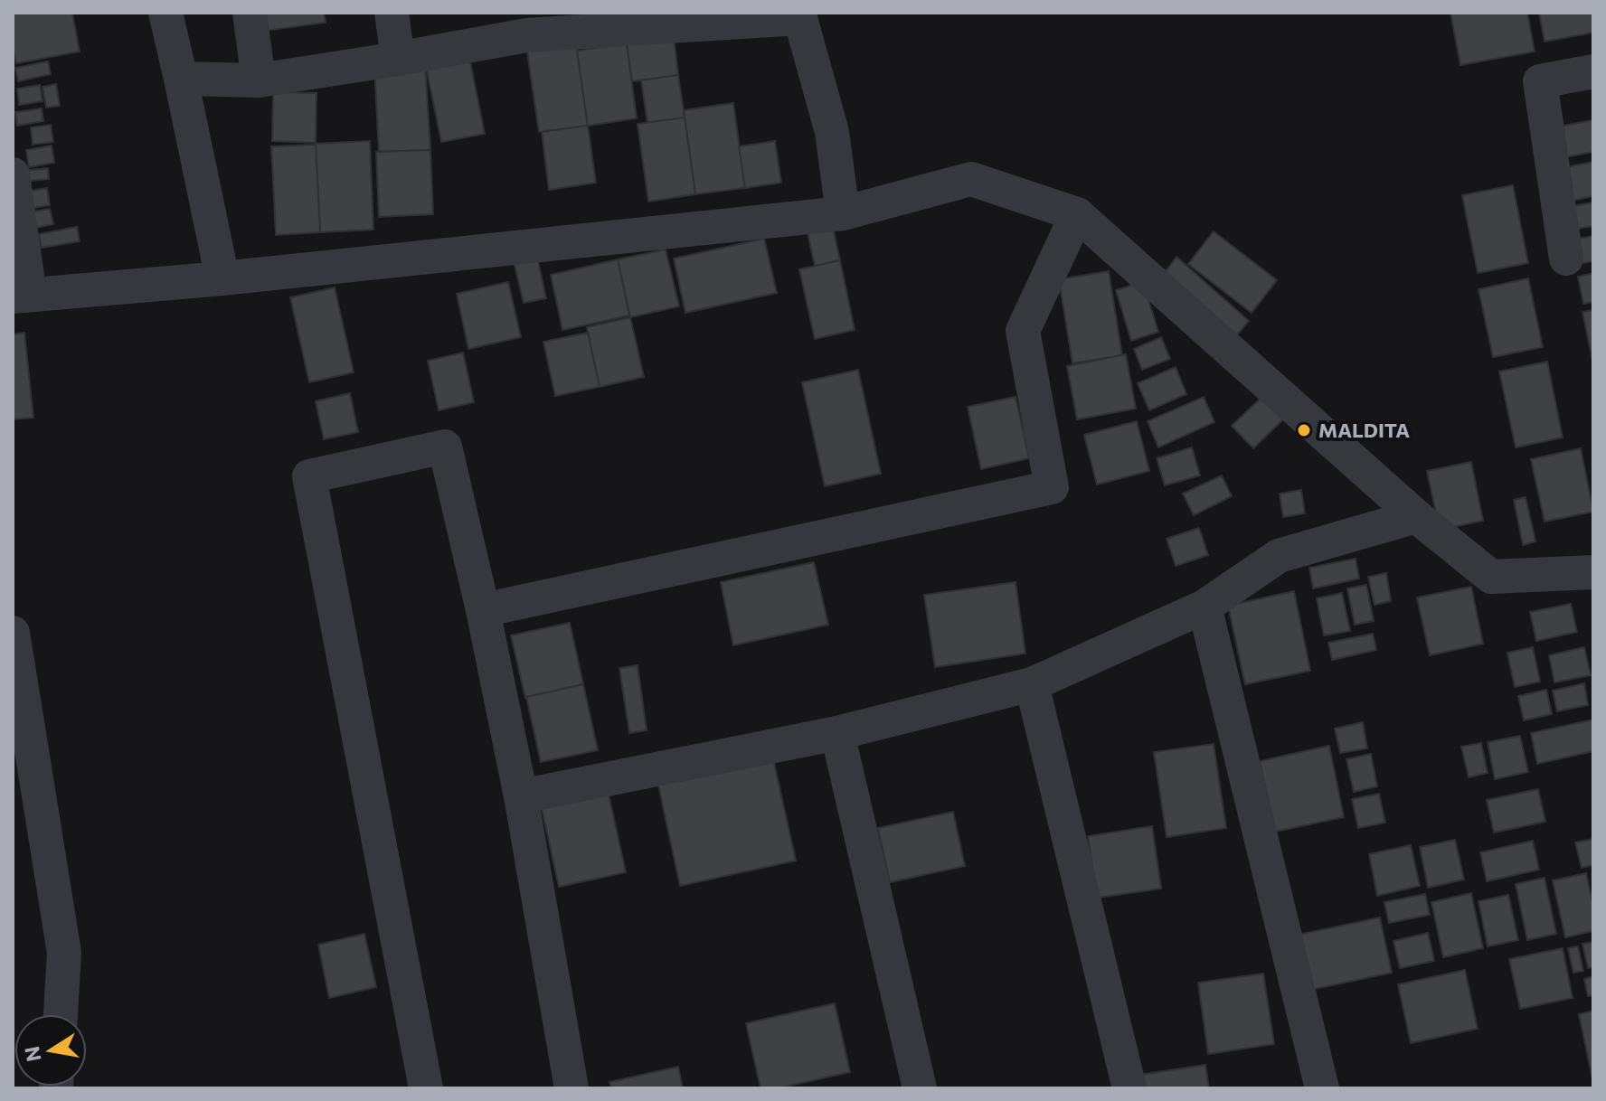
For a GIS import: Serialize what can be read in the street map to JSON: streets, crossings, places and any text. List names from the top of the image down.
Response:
{
  "places": ["MALDITA"],
  "north": "left"
}
